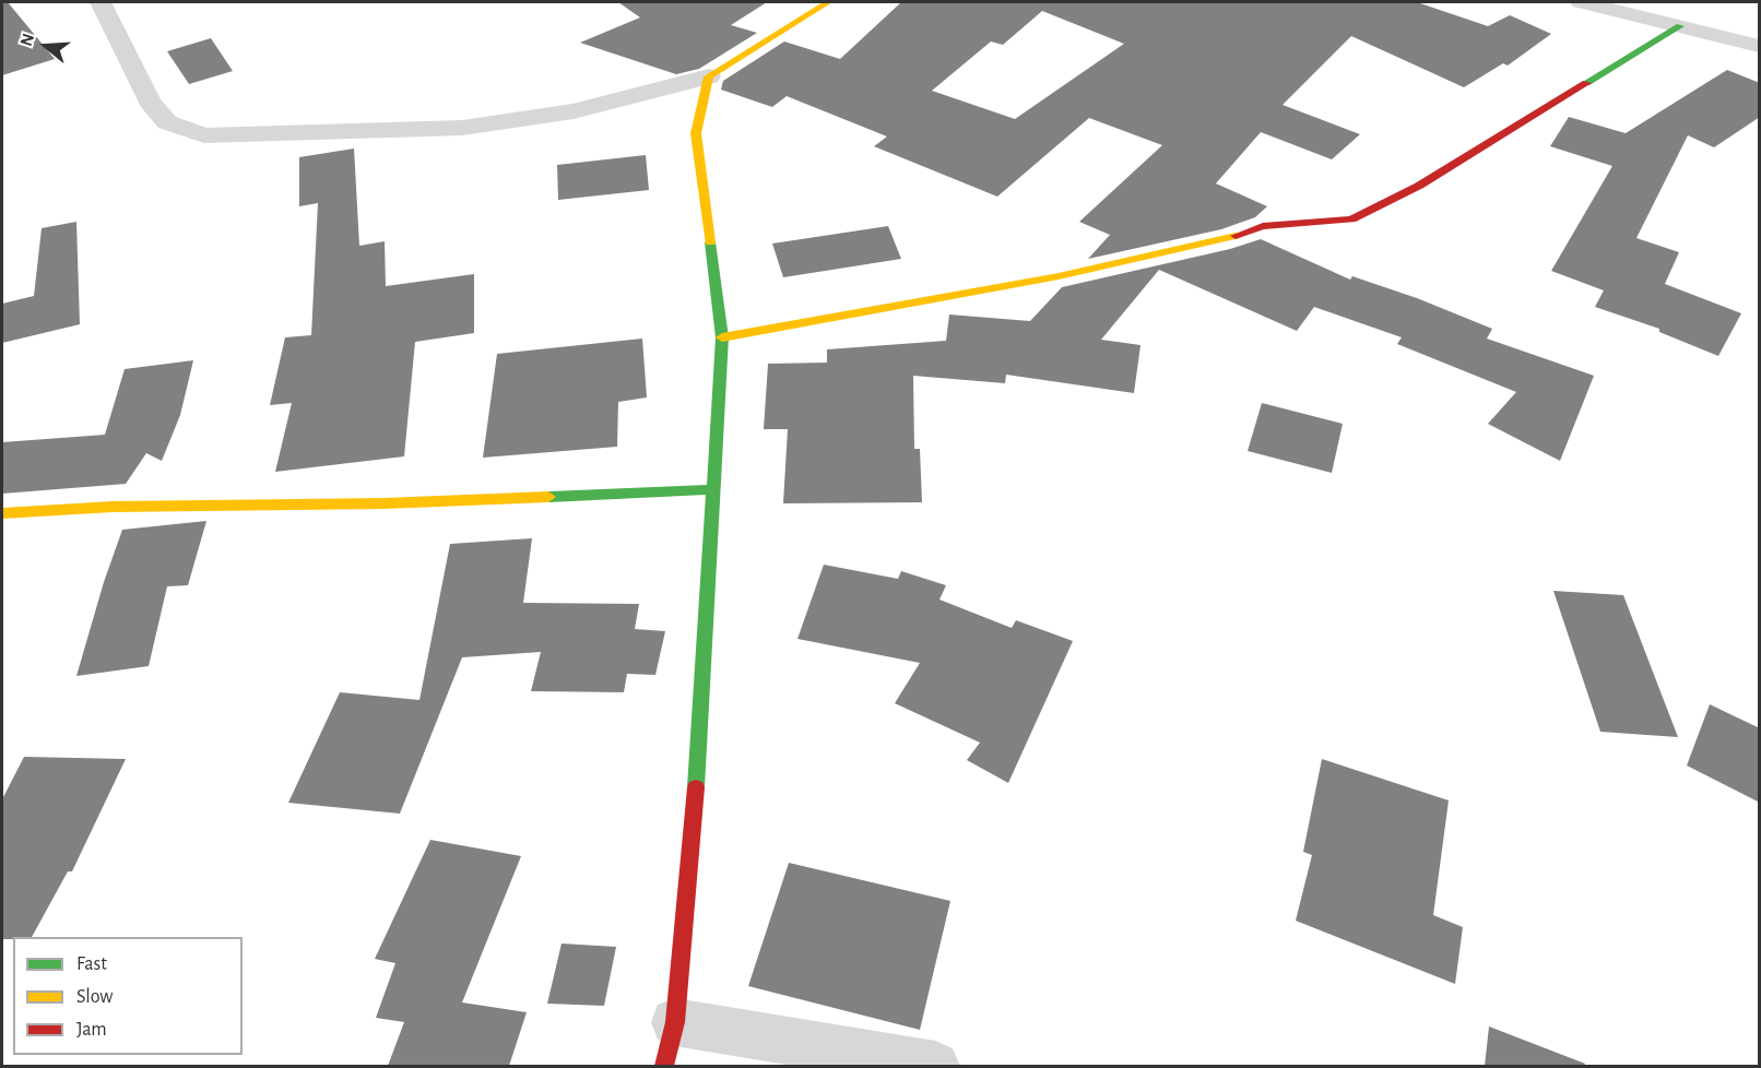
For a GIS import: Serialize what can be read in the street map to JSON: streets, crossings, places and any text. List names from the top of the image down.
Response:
{
  "legend": ["Fast", "Slow", "Jam"],
  "north": "left"
}
